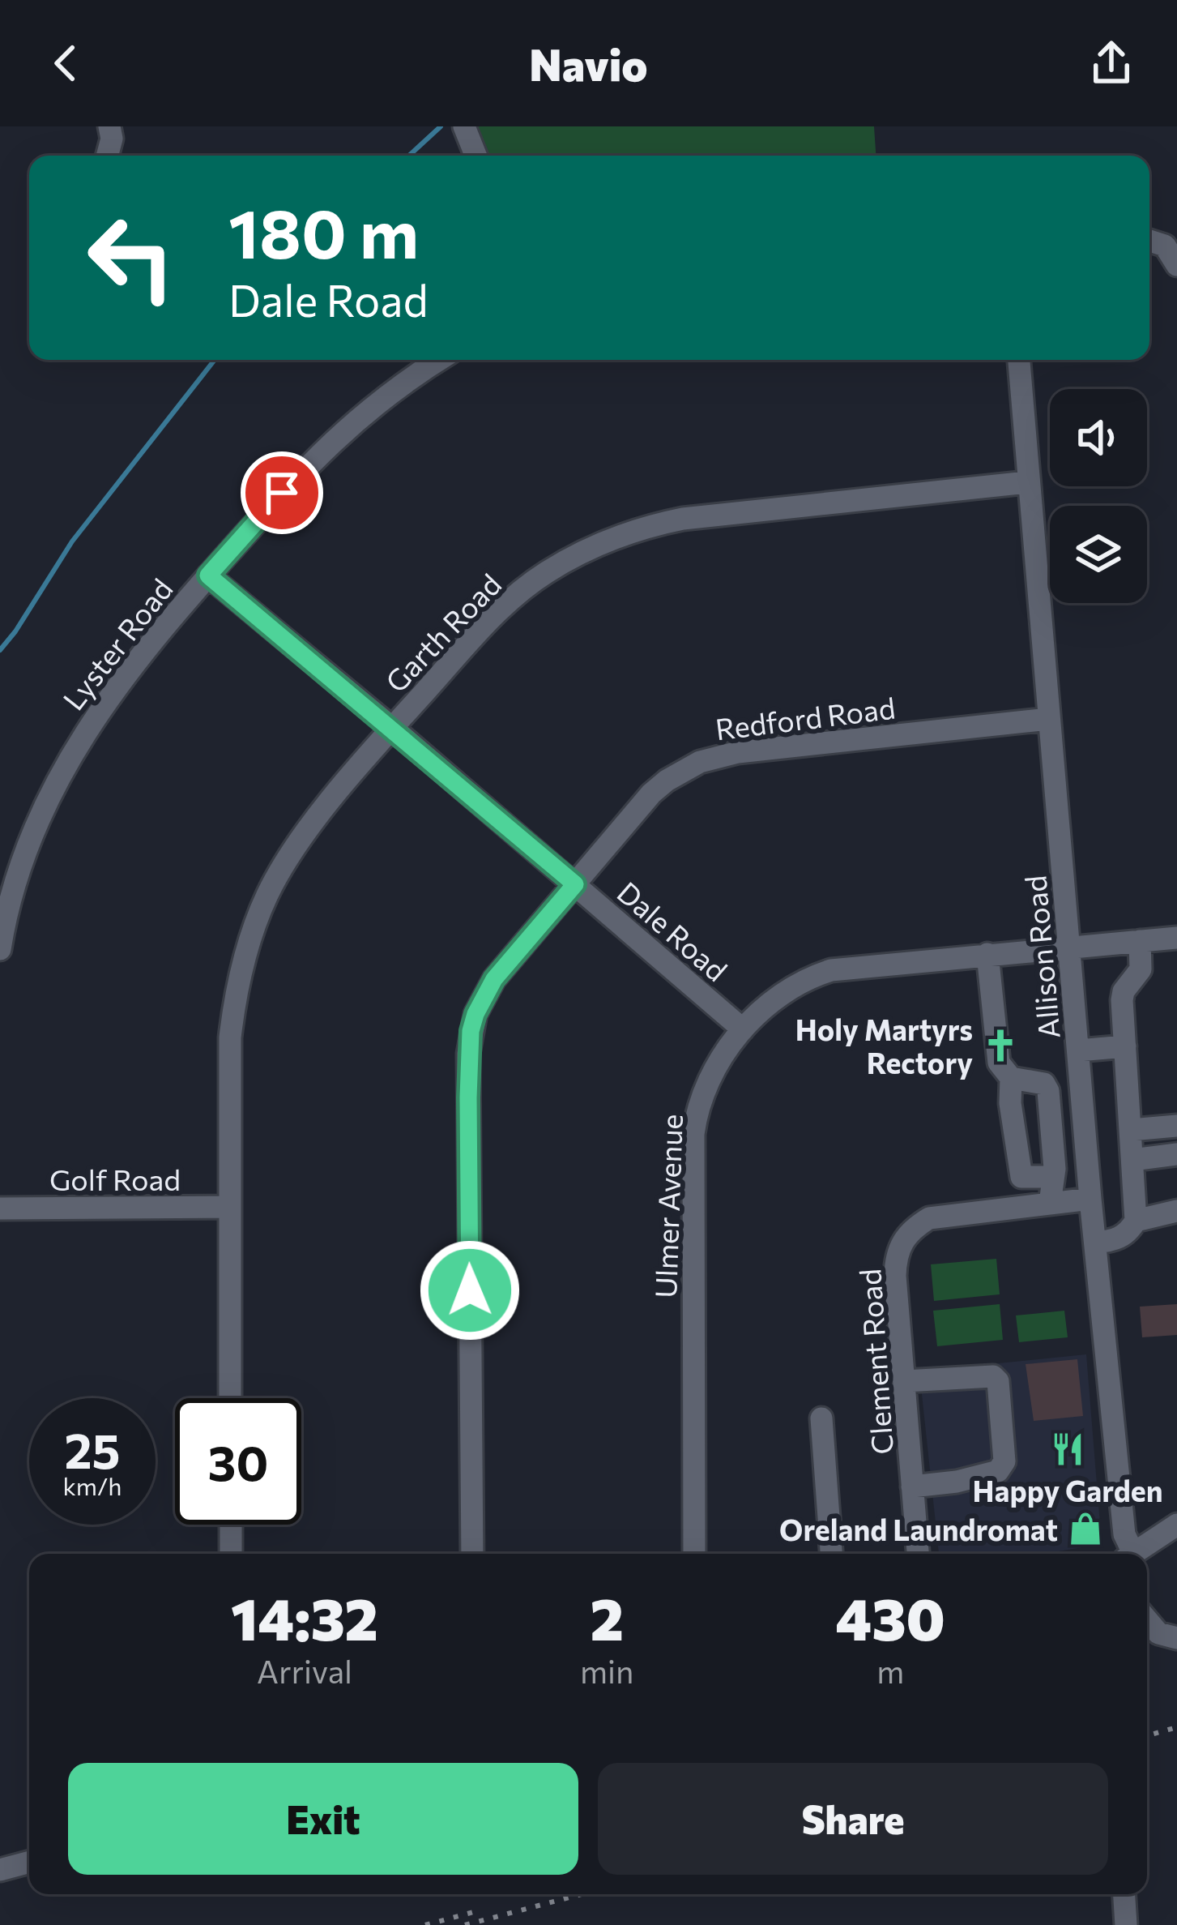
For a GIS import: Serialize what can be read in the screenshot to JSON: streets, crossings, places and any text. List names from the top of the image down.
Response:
{
  "streets": {
    "street": [
      "Garth Road",
      "Lyster Road",
      "Redford Road",
      "Dale Road",
      "Allison Road",
      "Golf Road",
      "Ulmer Avenue",
      "Clement Road"
    ]
  },
  "crossings": [
    ["Garth Road", "Dale Road"],
    ["Garth Road", "Allison Road"],
    ["Garth Road", "Golf Road"],
    ["Lyster Road", "Dale Road"],
    ["Redford Road", "Dale Road"],
    ["Redford Road", "Allison Road"],
    ["Dale Road", "Ulmer Avenue"],
    ["Allison Road", "Ulmer Avenue"],
    ["Allison Road", "Clement Road"]
  ],
  "places": {
    "church": ["Holy Martyrs Rectory"],
    "restaurant": ["Happy Garden"],
    "shop": ["Oreland Laundromat"]
  },
  "page": {
    "header": "Navio",
    "turn": ["180 m", "Dale Road"],
    "speed": "25 km/h",
    "limit": "30",
    "eta": [
      "14:32",
      "Arrival",
      "2",
      "min",
      "430",
      "m"
    ],
    "buttons": ["Exit", "Share"]
  }
}
